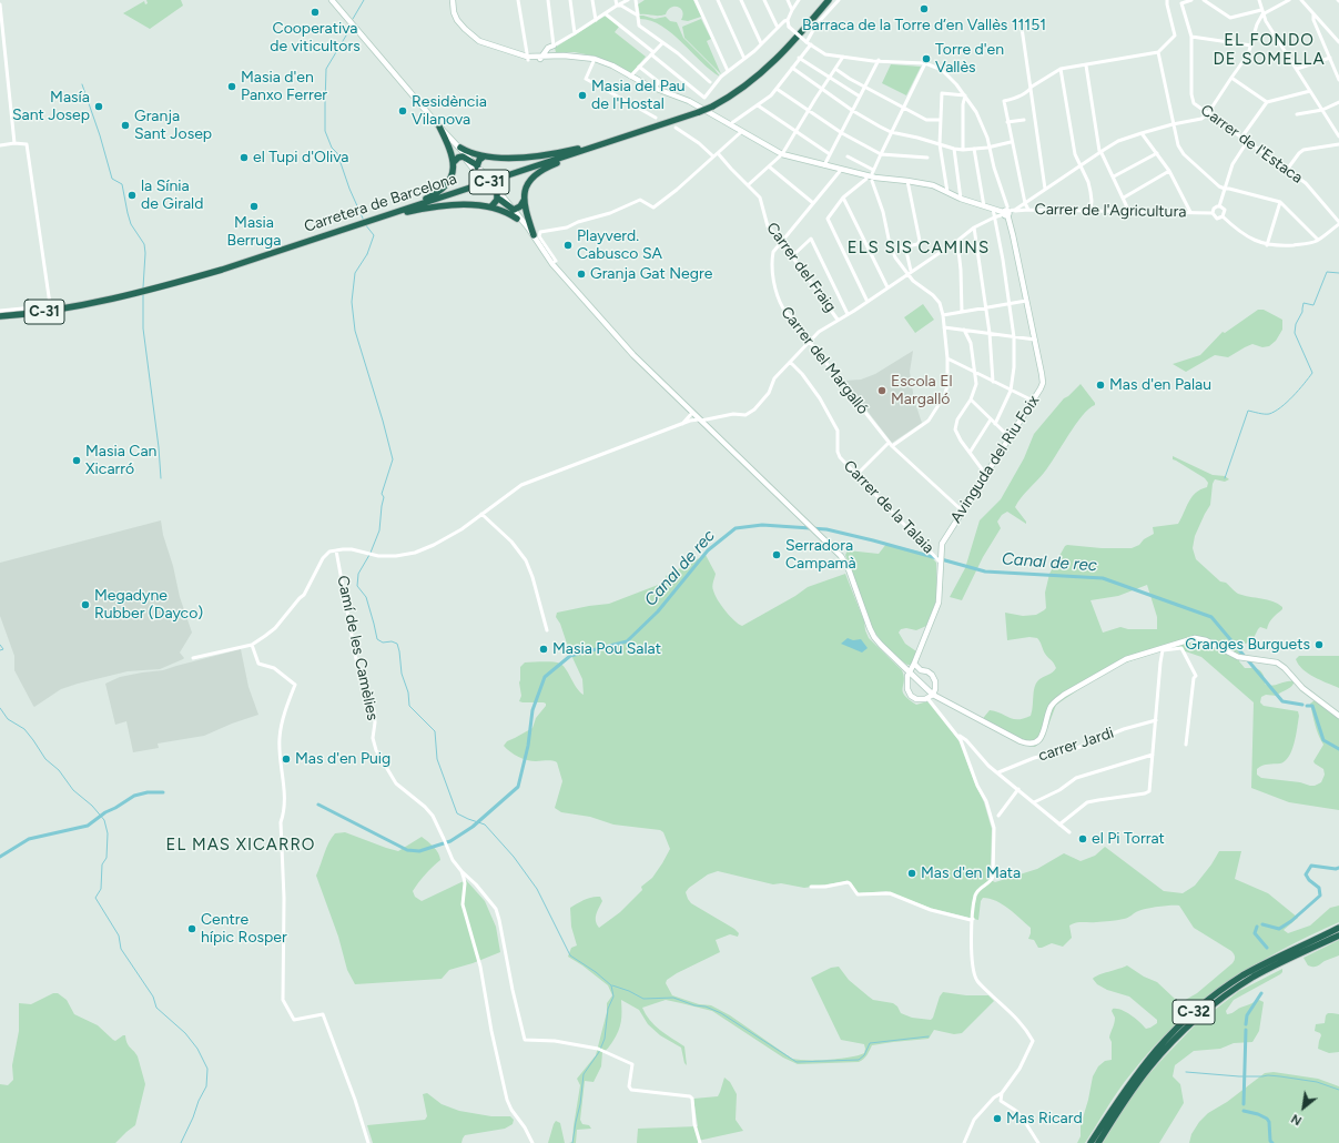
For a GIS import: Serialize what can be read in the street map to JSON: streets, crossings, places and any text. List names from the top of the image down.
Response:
{
  "streets": {
    "highway": ["C-31", "Carretera de Barcelona", "C-32"],
    "street": [
      "Carrer de l'Estaca",
      "Carrer de l'Agricultura",
      "Carrer del Fraig",
      "Carrer del Margalló",
      "Avinguda del Riu Foix",
      "Carrer de la Talaia",
      "Camí de les Camèlies",
      "carrer Jardi"
    ]
  },
  "crossings": [
    ["Carrer de l'Agricultura", "Avinguda del Riu Foix"],
    ["Carrer del Fraig", "Carrer del Margalló"],
    ["Carrer del Margalló", "Avinguda del Riu Foix"],
    ["Avinguda del Riu Foix", "Carrer de la Talaia"]
  ],
  "districts": ["EL FONDO DE SOMELLA", "ELS SIS CAMINS", "EL MAS XICARRO"],
  "water": ["Canal de rec"],
  "places": [
    "Barraca de la Torre d’en Vallès 11151",
    "Cooperativa de viticultors",
    "Torre d'en Vallès",
    "Masia d'en Panxo Ferrer",
    "Masia del Pau de l'Hostal",
    "Masía Sant Josep",
    "Residència Vilanova",
    "Granja Sant Josep",
    "el Tupi d'Oliva",
    "la Sínia de Girald",
    "Masia Berruga",
    "Playverd. Cabusco SA",
    "Granja Gat Negre",
    "Mas d'en Palau",
    "Escola El Margalló",
    "Masia Can Xicarró",
    "Serradora Campamà",
    "Megadyne Rubber (Dayco)",
    "Granges Burguets",
    "Masia Pou Salat",
    "Mas d'en Puig",
    "el Pi Torrat",
    "Mas d'en Mata",
    "Centre hípic Rosper",
    "Mas Ricard"
  ],
  "north": "bottom left"
}
